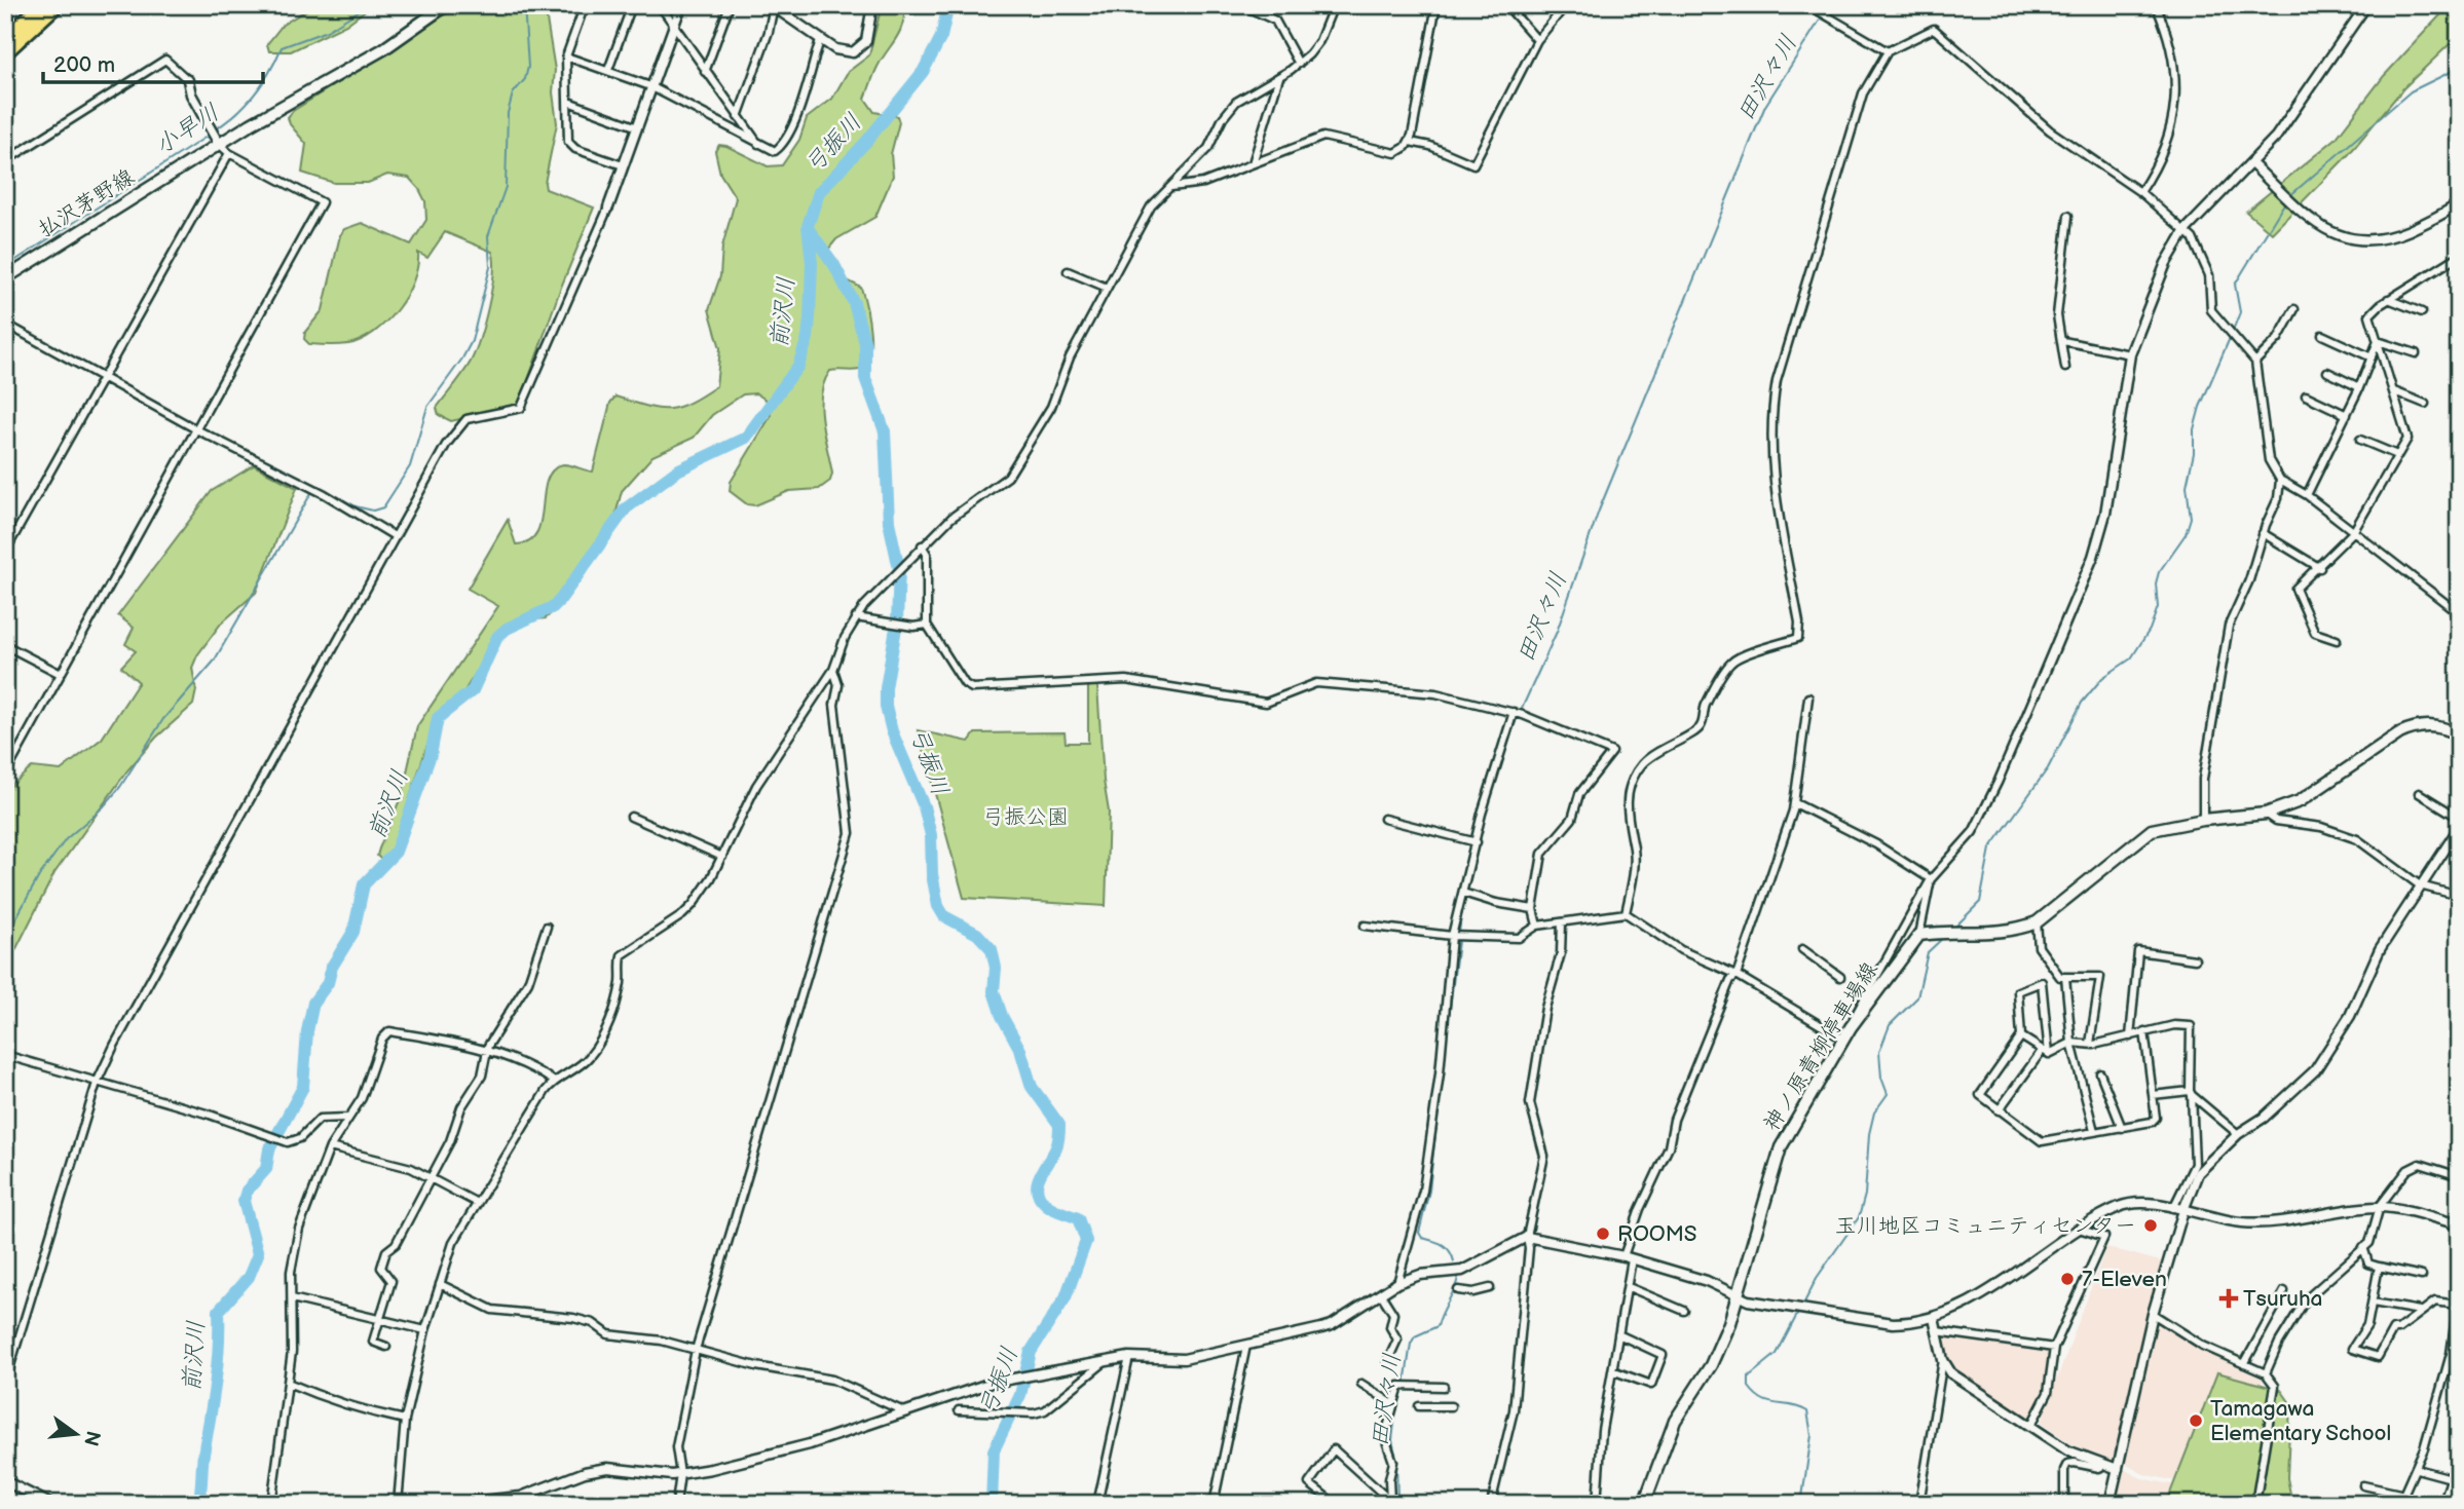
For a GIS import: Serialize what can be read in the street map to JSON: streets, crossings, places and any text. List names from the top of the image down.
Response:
{
  "streets": {
    "main road": ["払沢茅野線", "神ノ原青柳停車場線"]
  },
  "water": [
    "田沢々川",
    "小早川",
    "弓振川",
    "前沢川"
  ],
  "parks": ["弓振公園"],
  "places": {
    "other": [
      "玉川地区コミュニティセンター",
      "ROOMS",
      "7-Eleven",
      "Tamagawa Elementary School"
    ],
    "health": ["Tsuruha"]
  },
  "scale_bar": "200 m",
  "north": "right"
}
